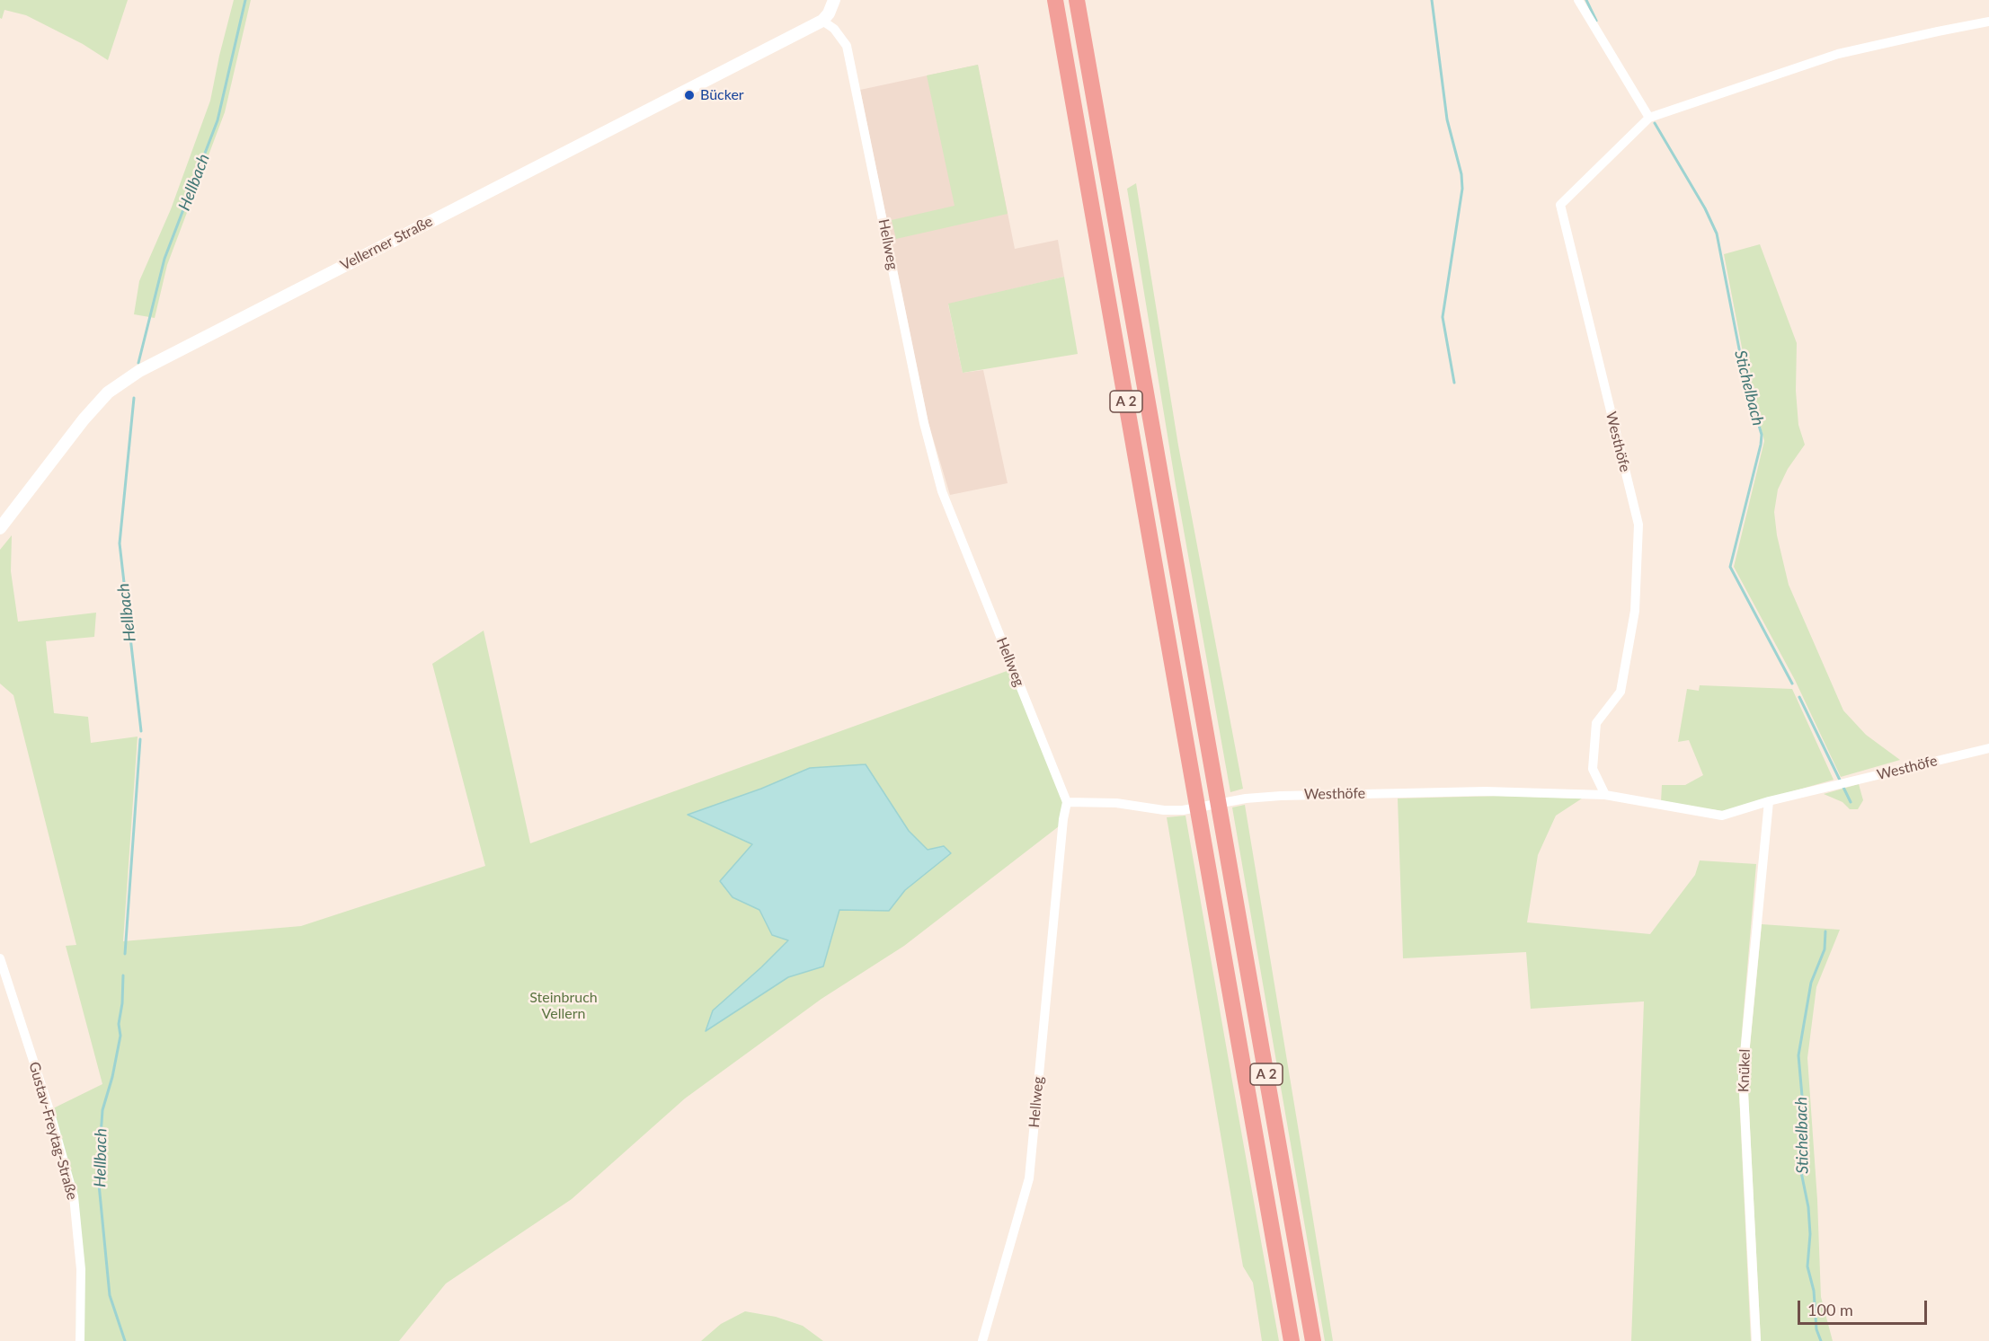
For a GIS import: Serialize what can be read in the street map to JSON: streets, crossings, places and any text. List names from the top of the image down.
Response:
{
  "streets": {
    "highway": ["A 2"],
    "main road": ["Vellerner Straße"],
    "street": [
      "Hellweg",
      "Westhöfe",
      "Knükel",
      "Gustav-Freytag-Straße"
    ]
  },
  "crossings": [
    ["Vellerner Straße", "Hellweg"],
    ["Hellweg", "Westhöfe"],
    ["Westhöfe", "Knükel"]
  ],
  "water": ["Hellbach", "Stichelbach"],
  "parks": ["Steinbruch Vellern"],
  "places": ["Bücker"],
  "scale_bar": "100 m"
}
